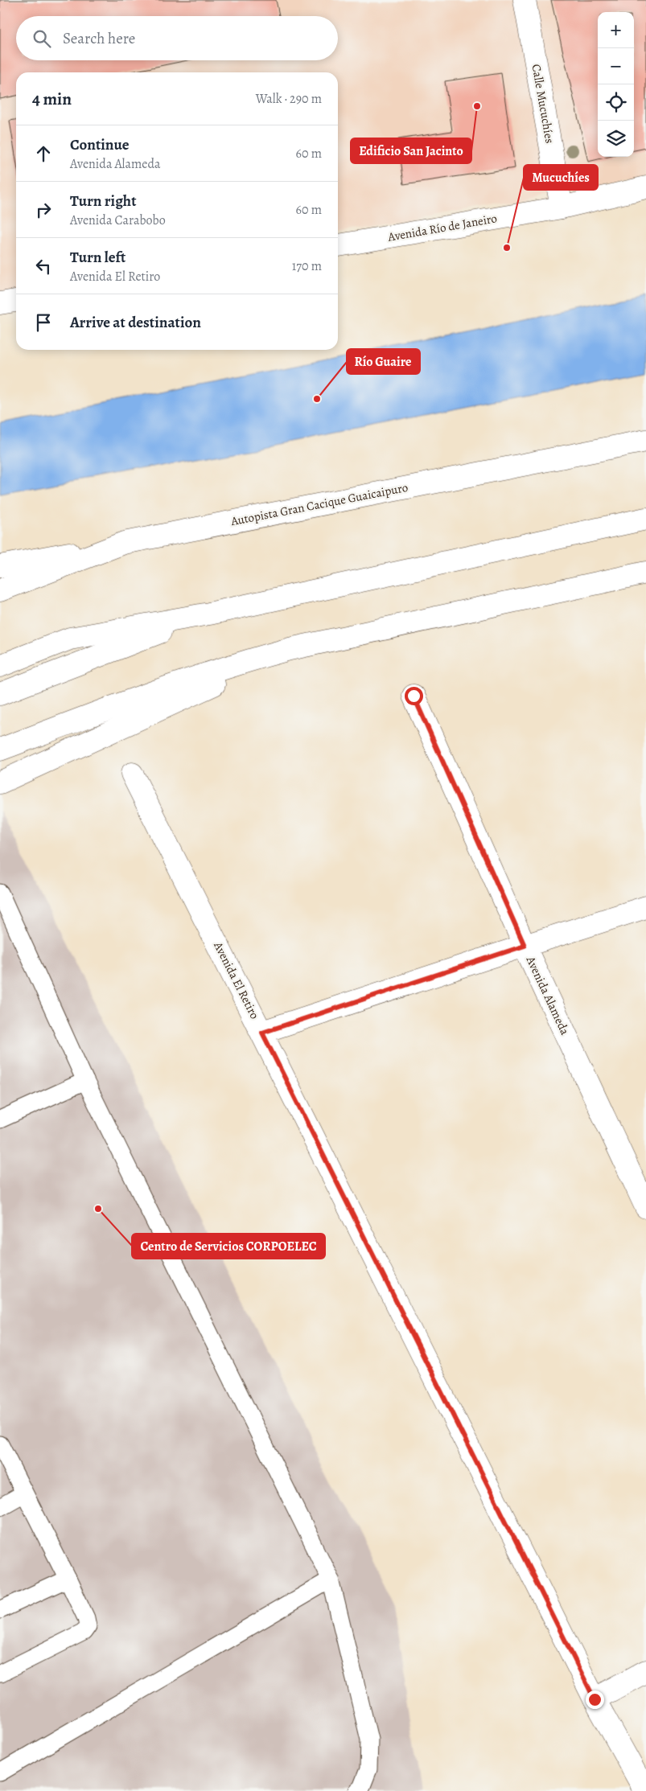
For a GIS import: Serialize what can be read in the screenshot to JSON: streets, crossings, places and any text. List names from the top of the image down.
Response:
{
  "streets": {
    "main road": [
      "Calle Mucuchíes",
      "Avenida Río de Janeiro",
      "Autopista Gran Cacique Guaicaipuro",
      "Avenida El Retiro",
      "Avenida Alameda"
    ]
  },
  "crossings": [
    ["Calle Mucuchíes", "Avenida Río de Janeiro"]
  ],
  "places": [
    "Edificio San Jacinto",
    "Mucuchíes",
    "Río Guaire",
    "Centro de Servicios CORPOELEC"
  ],
  "page": {
    "map_buttons": ["+", "−"],
    "search": "Search here",
    "heading": ["4 min", "Walk · 290 m"],
    "list": [
      ["Continue", "Avenida Alameda", "60 m"],
      ["Turn right", "Avenida Carabobo", "60 m"],
      ["Turn left", "Avenida El Retiro", "170 m"],
      "Arrive at destination"
    ]
  }
}
